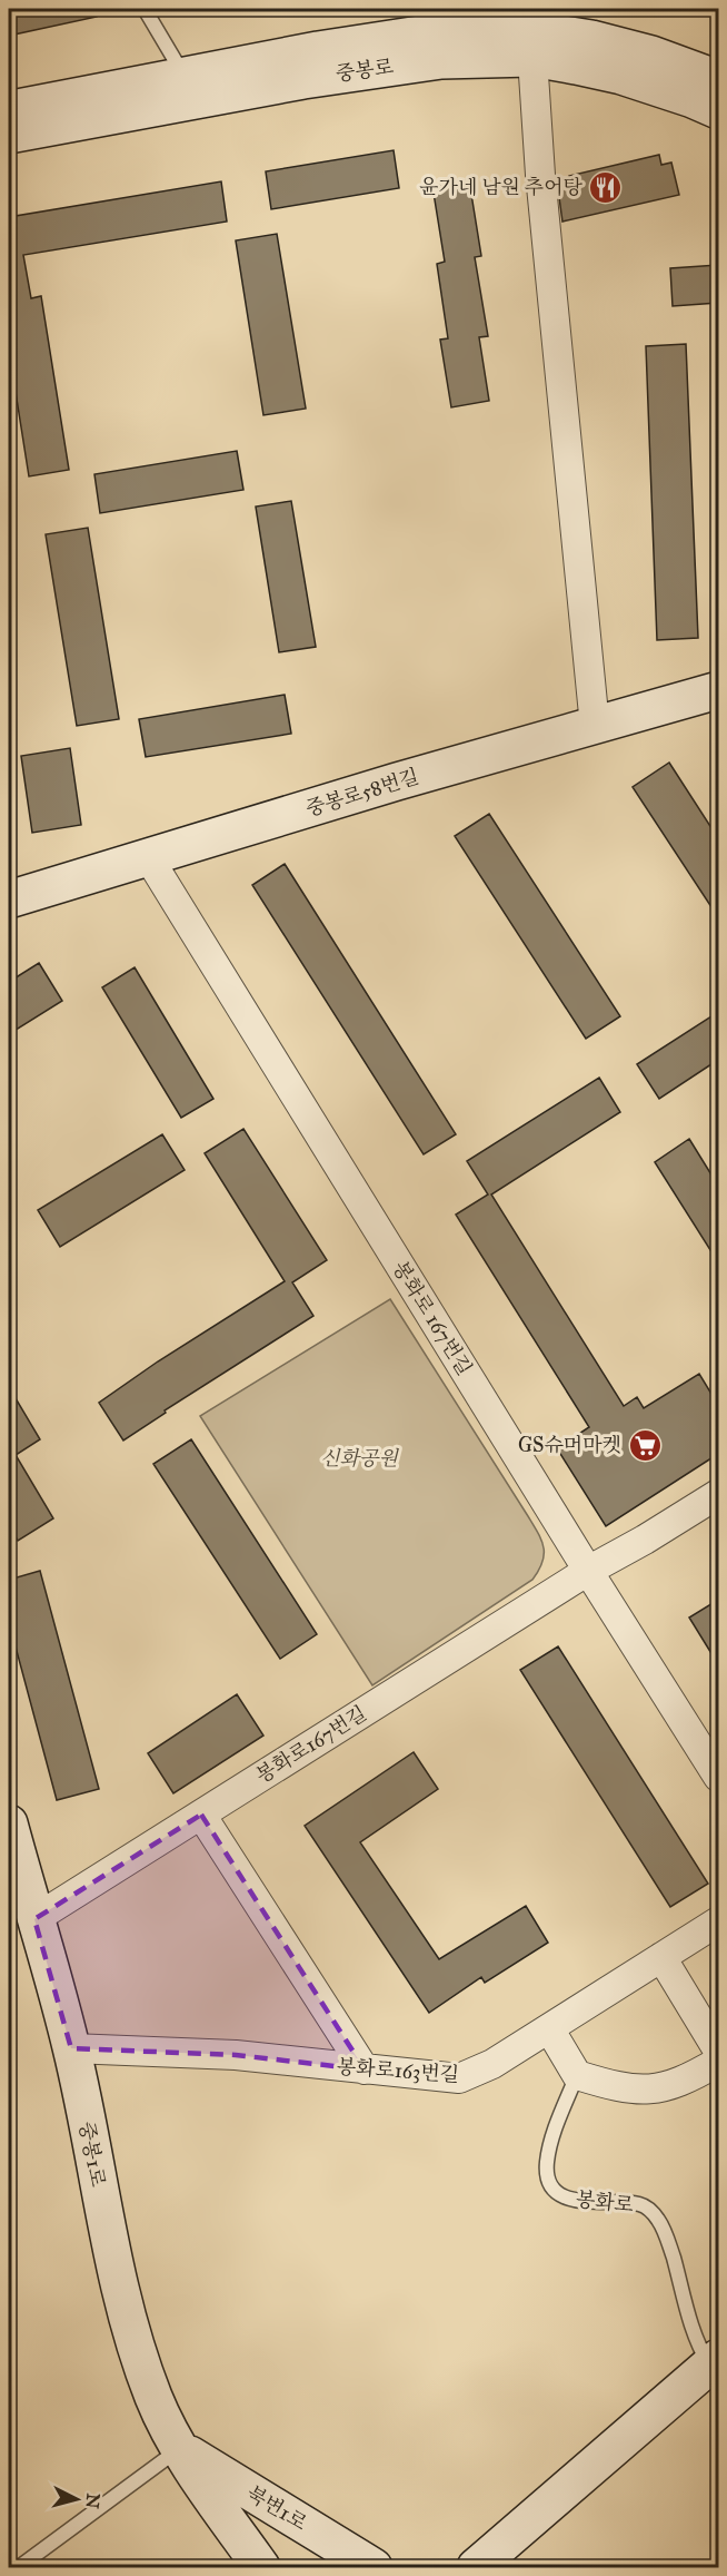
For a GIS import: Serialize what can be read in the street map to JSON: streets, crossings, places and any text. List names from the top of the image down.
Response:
{
  "streets": {
    "street": [
      "중봉로",
      "중봉로58번길",
      "봉화로 167번길",
      "봉화로167번길",
      "봉화로163번길",
      "중봉1로",
      "봉화로",
      "북변1로"
    ]
  },
  "crossings": [
    ["중봉로58번길", "봉화로 167번길"],
    ["봉화로 167번길", "봉화로167번길"],
    ["봉화로167번길", "중봉1로"],
    ["봉화로163번길", "중봉1로"],
    ["중봉1로", "북변1로"]
  ],
  "parks": ["신화공원"],
  "places": {
    "restaurant": ["윤가네 남원 추어탕"],
    "supermarket": ["GS슈머마켓"]
  },
  "north": "right"
}
